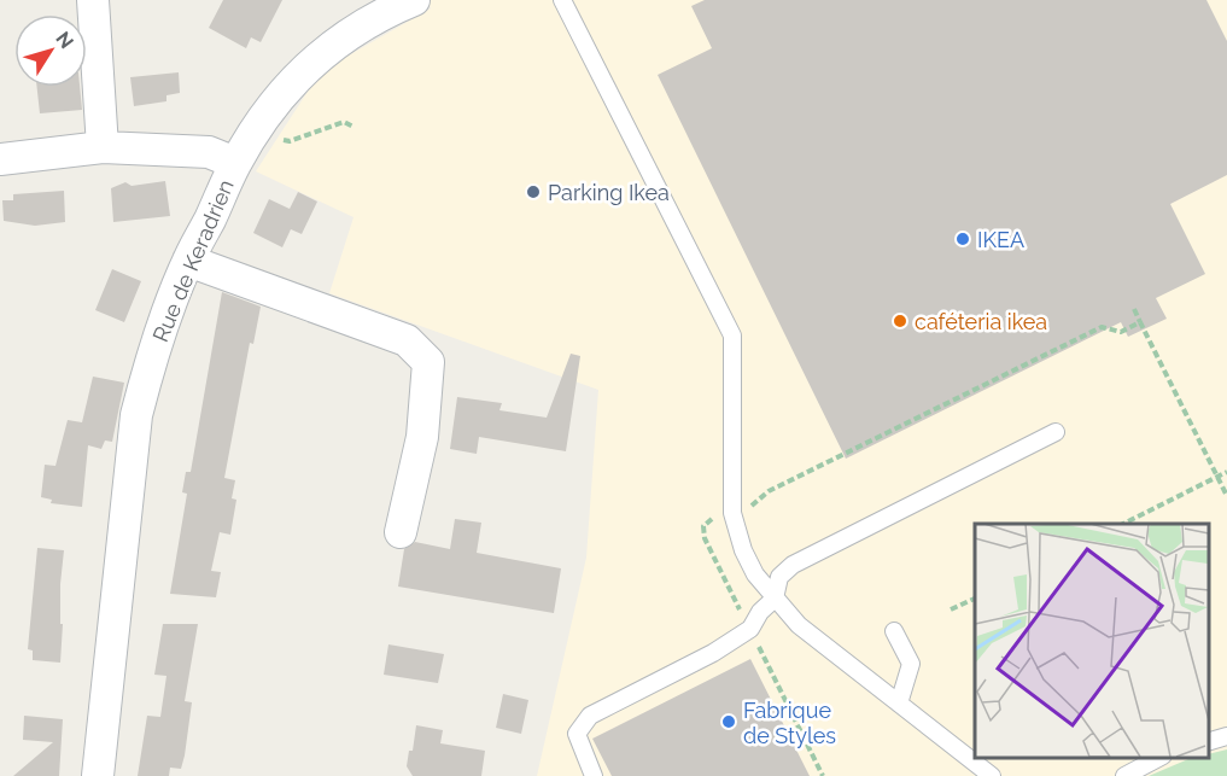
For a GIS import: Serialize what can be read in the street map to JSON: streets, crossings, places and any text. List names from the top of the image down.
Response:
{
  "streets": {
    "street": ["Rue de Keradrien"]
  },
  "places": [
    "Parking Ikea",
    "IKEA",
    "caféteria ikea",
    "Fabrique de Styles"
  ],
  "north": "top right"
}
